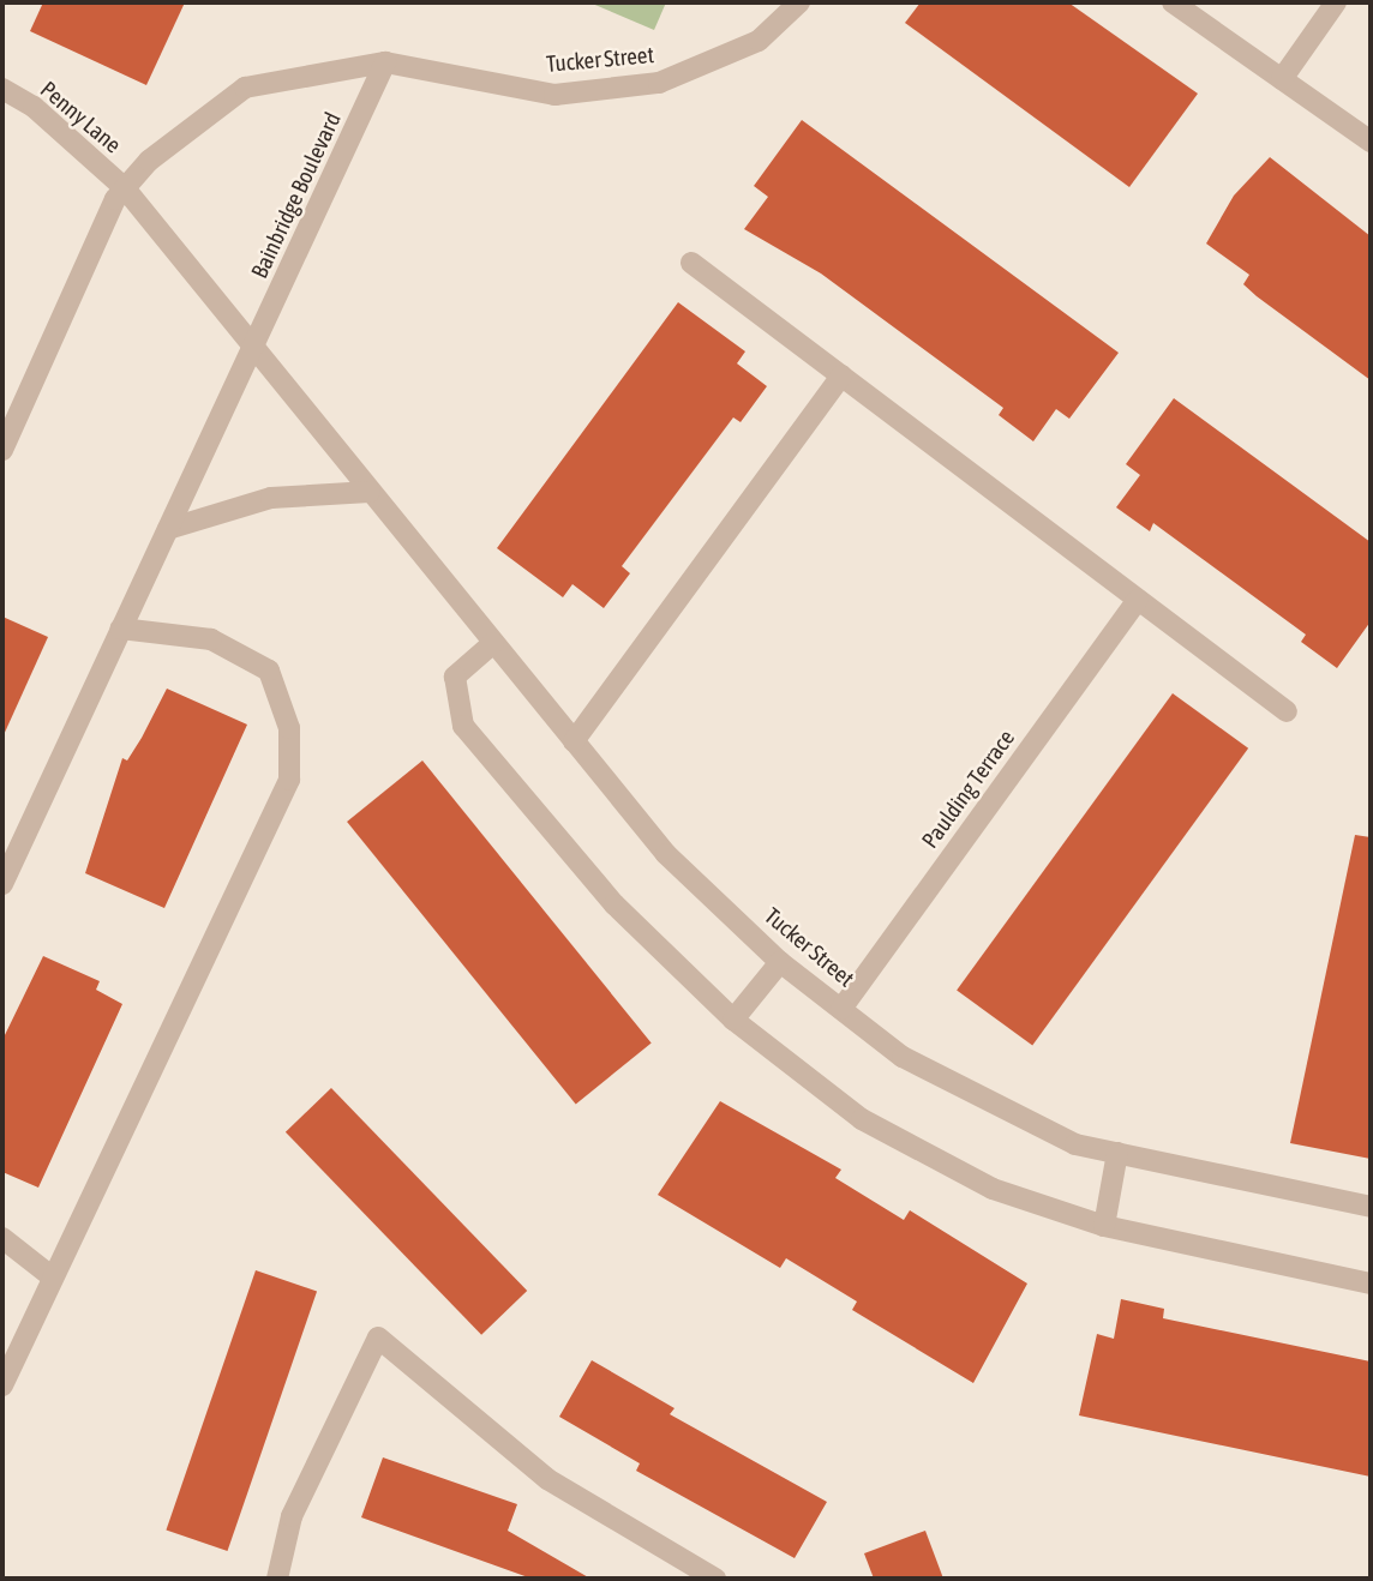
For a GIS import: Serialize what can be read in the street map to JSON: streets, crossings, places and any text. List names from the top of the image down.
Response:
{
  "streets": {
    "street": [
      "Tucker Street",
      "Penny Lane",
      "Bainbridge Boulevard",
      "Paulding Terrace"
    ]
  },
  "crossings": [
    ["Tucker Street", "Penny Lane"],
    ["Tucker Street", "Bainbridge Boulevard"],
    ["Tucker Street", "Paulding Terrace"],
    ["Penny Lane", "Bainbridge Boulevard"]
  ]
}
